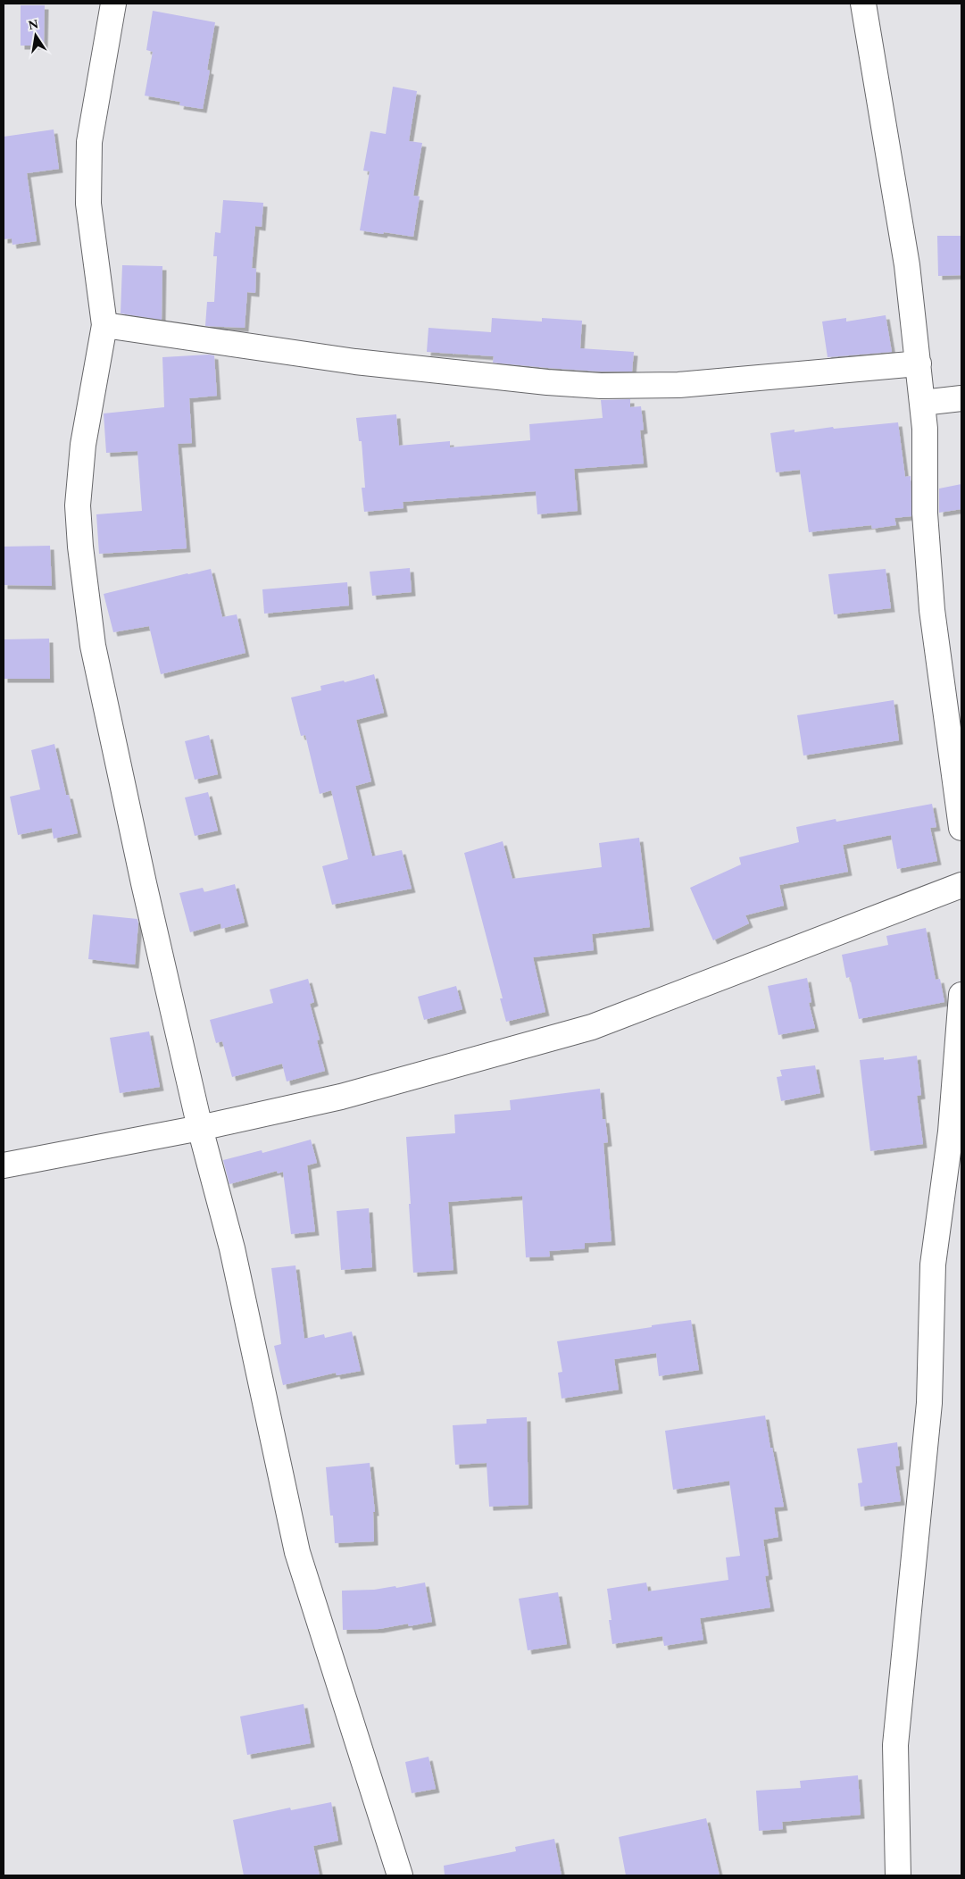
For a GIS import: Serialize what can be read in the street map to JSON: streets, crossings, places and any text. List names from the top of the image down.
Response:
{
  "north": "top"
}
